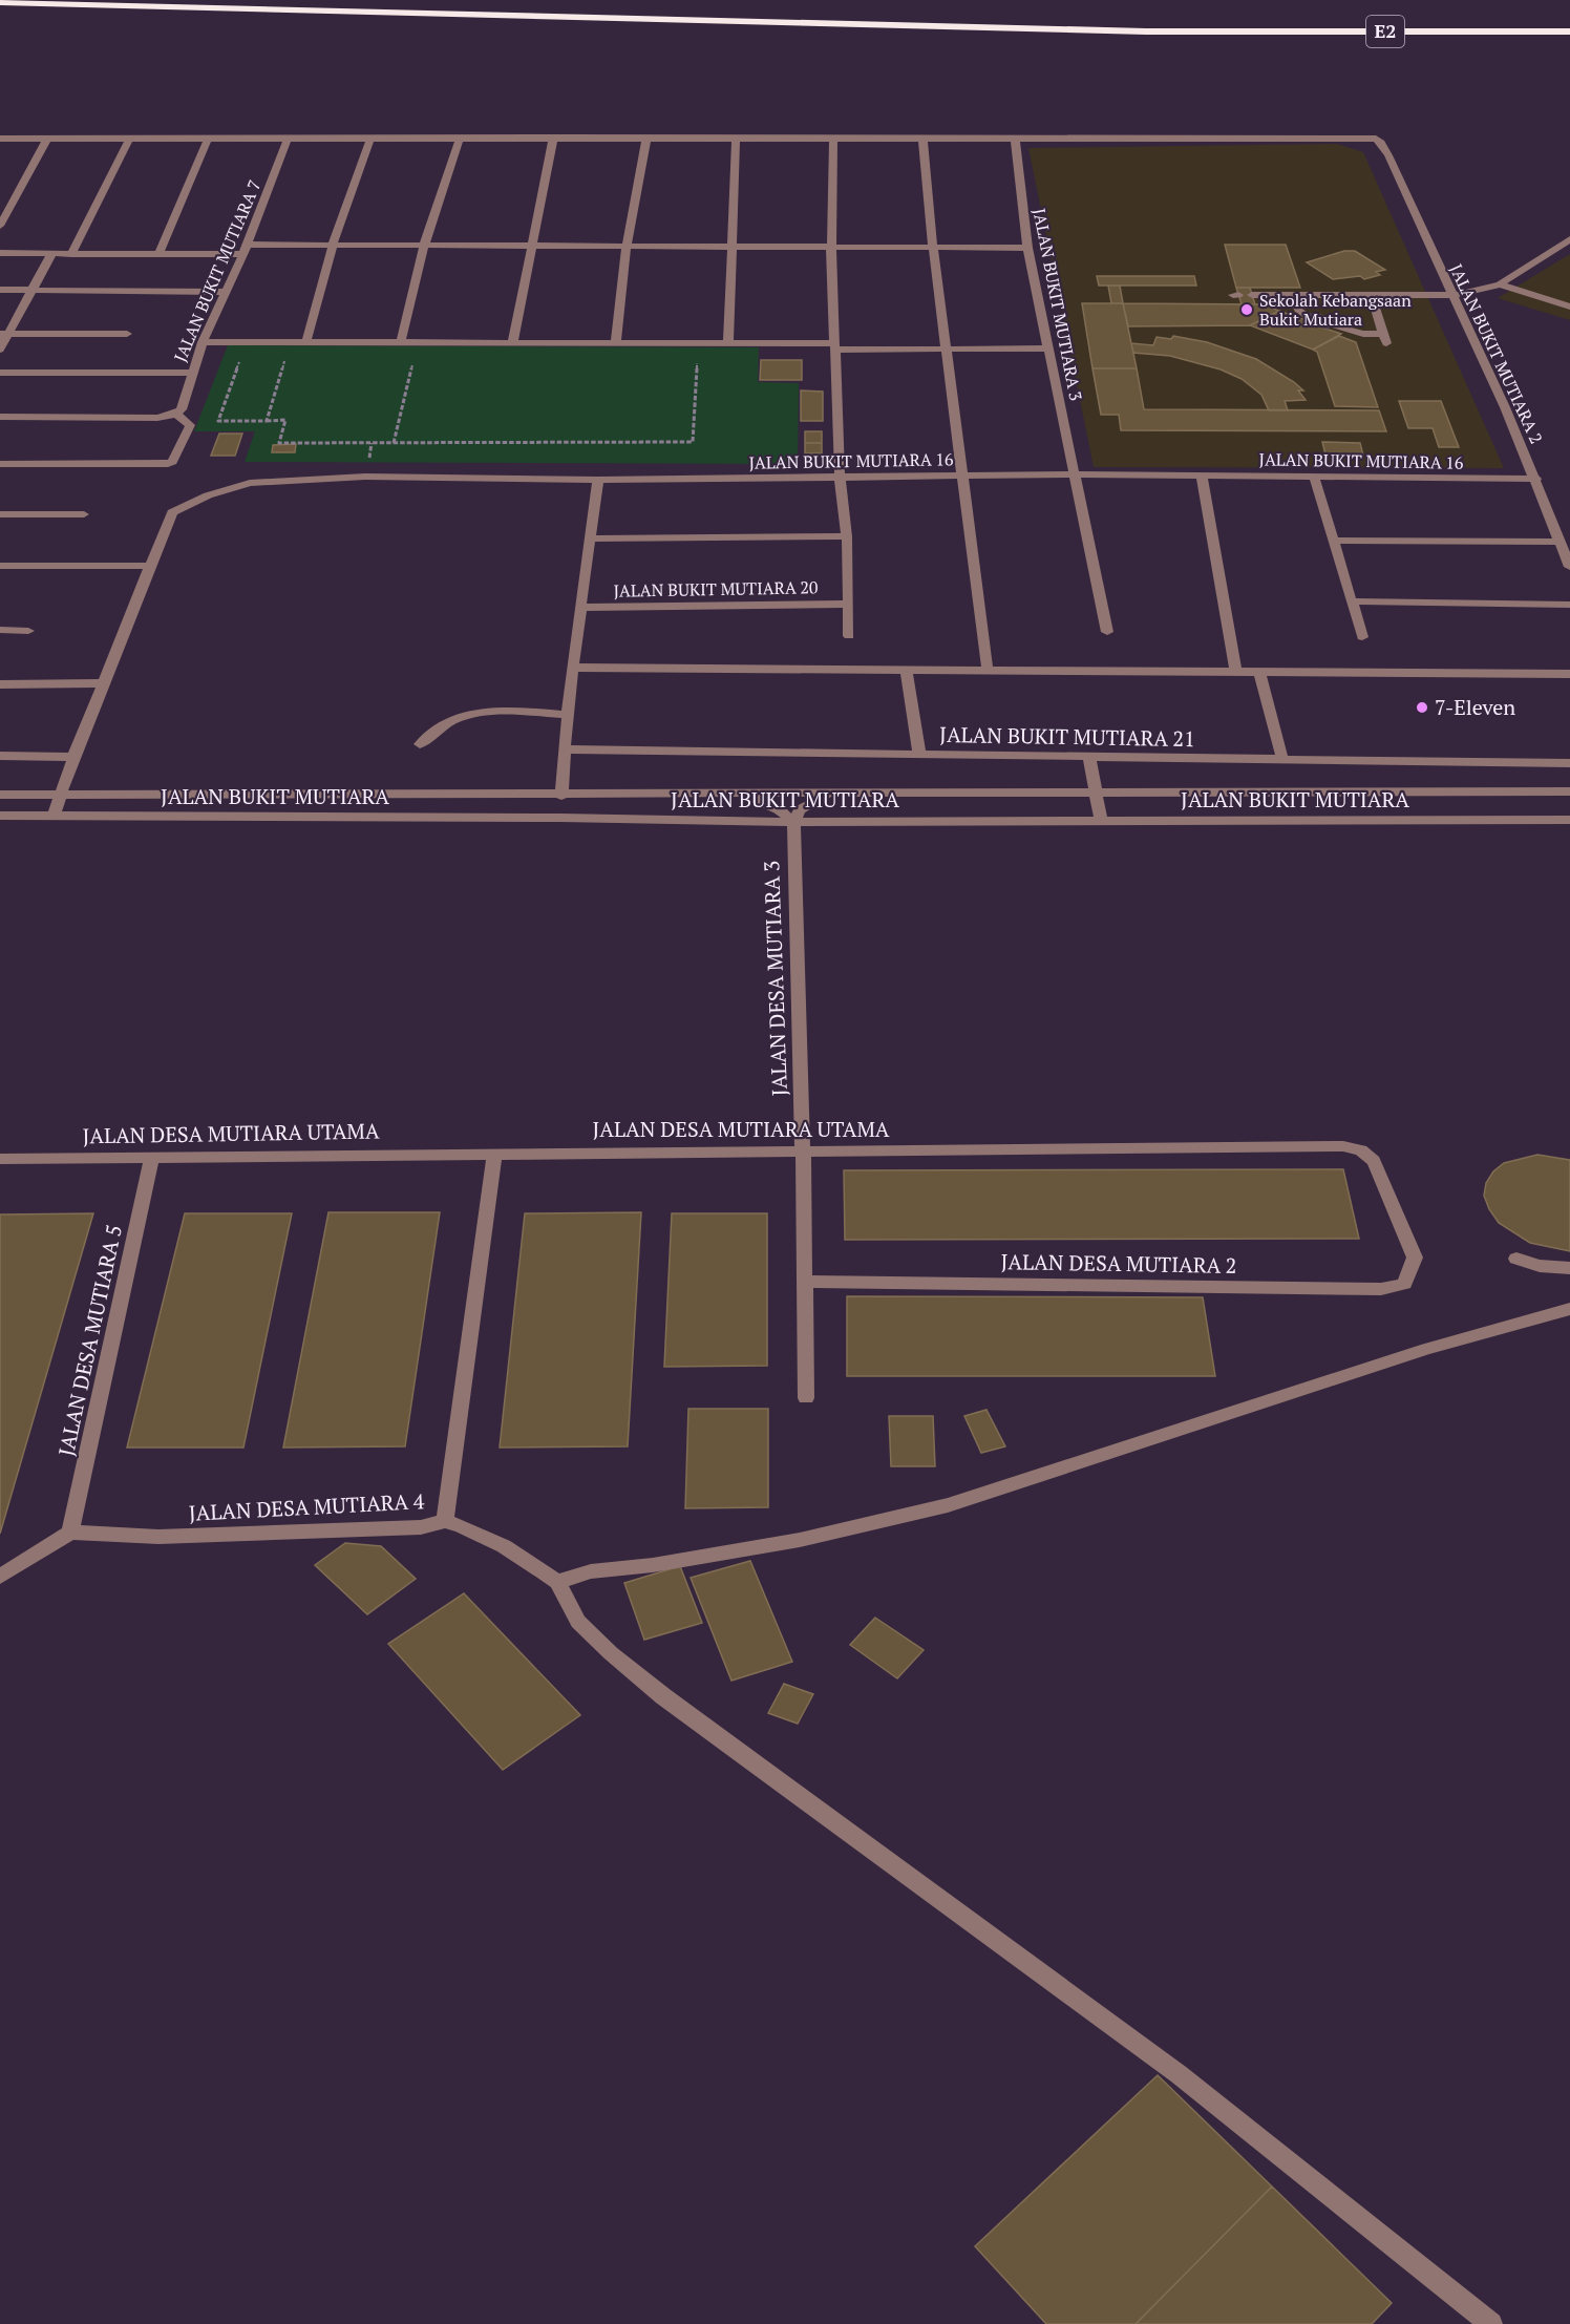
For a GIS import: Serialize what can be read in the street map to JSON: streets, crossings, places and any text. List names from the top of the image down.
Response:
{
  "streets": {
    "highway": ["E2"],
    "street": [
      "JALAN BUKIT MUTIARA 7",
      "JALAN BUKIT MUTIARA 3",
      "JALAN BUKIT MUTIARA 2",
      "JALAN BUKIT MUTIARA 16",
      "JALAN BUKIT MUTIARA 20",
      "JALAN BUKIT MUTIARA 21",
      "JALAN BUKIT MUTIARA",
      "JALAN DESA MUTIARA 3",
      "JALAN DESA MUTIARA UTAMA",
      "JALAN DESA MUTIARA 2",
      "JALAN DESA MUTIARA 5",
      "JALAN DESA MUTIARA 4"
    ]
  },
  "crossings": [
    ["JALAN BUKIT MUTIARA 3", "JALAN BUKIT MUTIARA 2"],
    ["JALAN BUKIT MUTIARA 3", "JALAN BUKIT MUTIARA 16"],
    ["JALAN BUKIT MUTIARA 2", "JALAN BUKIT MUTIARA 16"],
    ["JALAN BUKIT MUTIARA", "JALAN DESA MUTIARA 3"],
    ["JALAN DESA MUTIARA 3", "JALAN DESA MUTIARA UTAMA"],
    ["JALAN DESA MUTIARA 3", "JALAN DESA MUTIARA 2"],
    ["JALAN DESA MUTIARA UTAMA", "JALAN DESA MUTIARA 2"],
    ["JALAN DESA MUTIARA UTAMA", "JALAN DESA MUTIARA 5"],
    ["JALAN DESA MUTIARA UTAMA", "JALAN DESA MUTIARA 4"],
    ["JALAN DESA MUTIARA 5", "JALAN DESA MUTIARA 4"]
  ],
  "places": ["Sekolah Kebangsaan Bukit Mutiara", "7-Eleven"]
}
